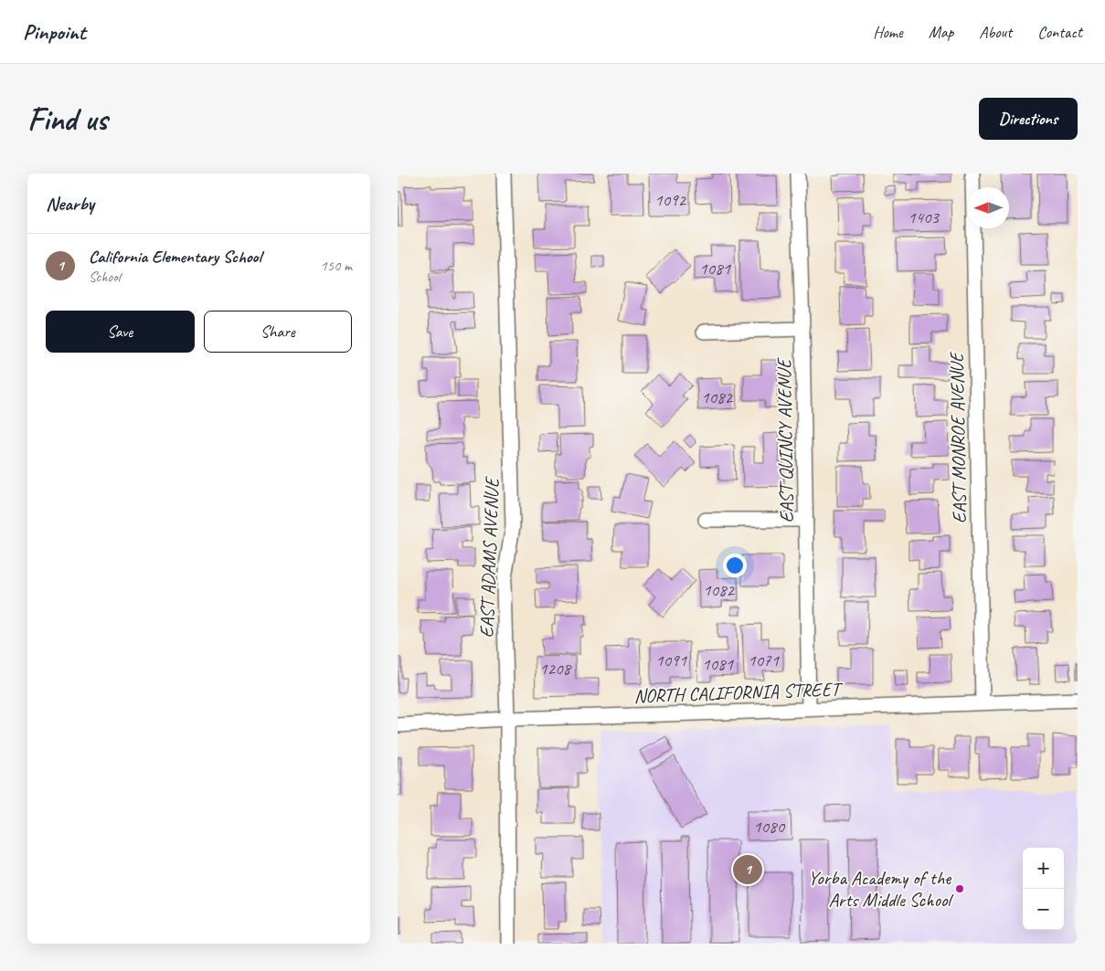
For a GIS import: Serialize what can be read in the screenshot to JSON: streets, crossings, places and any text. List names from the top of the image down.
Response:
{
  "streets": {
    "street": [
      "EAST MONROE AVENUE",
      "EAST QUINCY AVENUE",
      "EAST ADAMS AVENUE",
      "NORTH CALIFORNIA STREET"
    ]
  },
  "crossings": [
    ["EAST MONROE AVENUE", "NORTH CALIFORNIA STREET"],
    ["EAST QUINCY AVENUE", "NORTH CALIFORNIA STREET"],
    ["EAST ADAMS AVENUE", "NORTH CALIFORNIA STREET"]
  ],
  "places": ["Yorba Academy of the Arts Middle School"],
  "house_numbers": [
    "1092",
    "1403",
    "1081",
    "1082",
    "1082",
    "1091",
    "1071",
    "1081",
    "1208",
    "1080"
  ],
  "north": "left",
  "page": {
    "header": "Pinpoint",
    "nav": [
      "Home",
      "Map",
      "About",
      "Contact"
    ],
    "buttons": [
      "Directions",
      ["Save", "Share"]
    ],
    "title": "Find us",
    "heading": "Nearby",
    "list": [
      {
        "mark": "1",
        "name": "California Elementary School",
        "note": "School",
        "value": "150 m"
      }
    ],
    "map_buttons": ["+", "−"],
    "pins": "1"
  }
}
